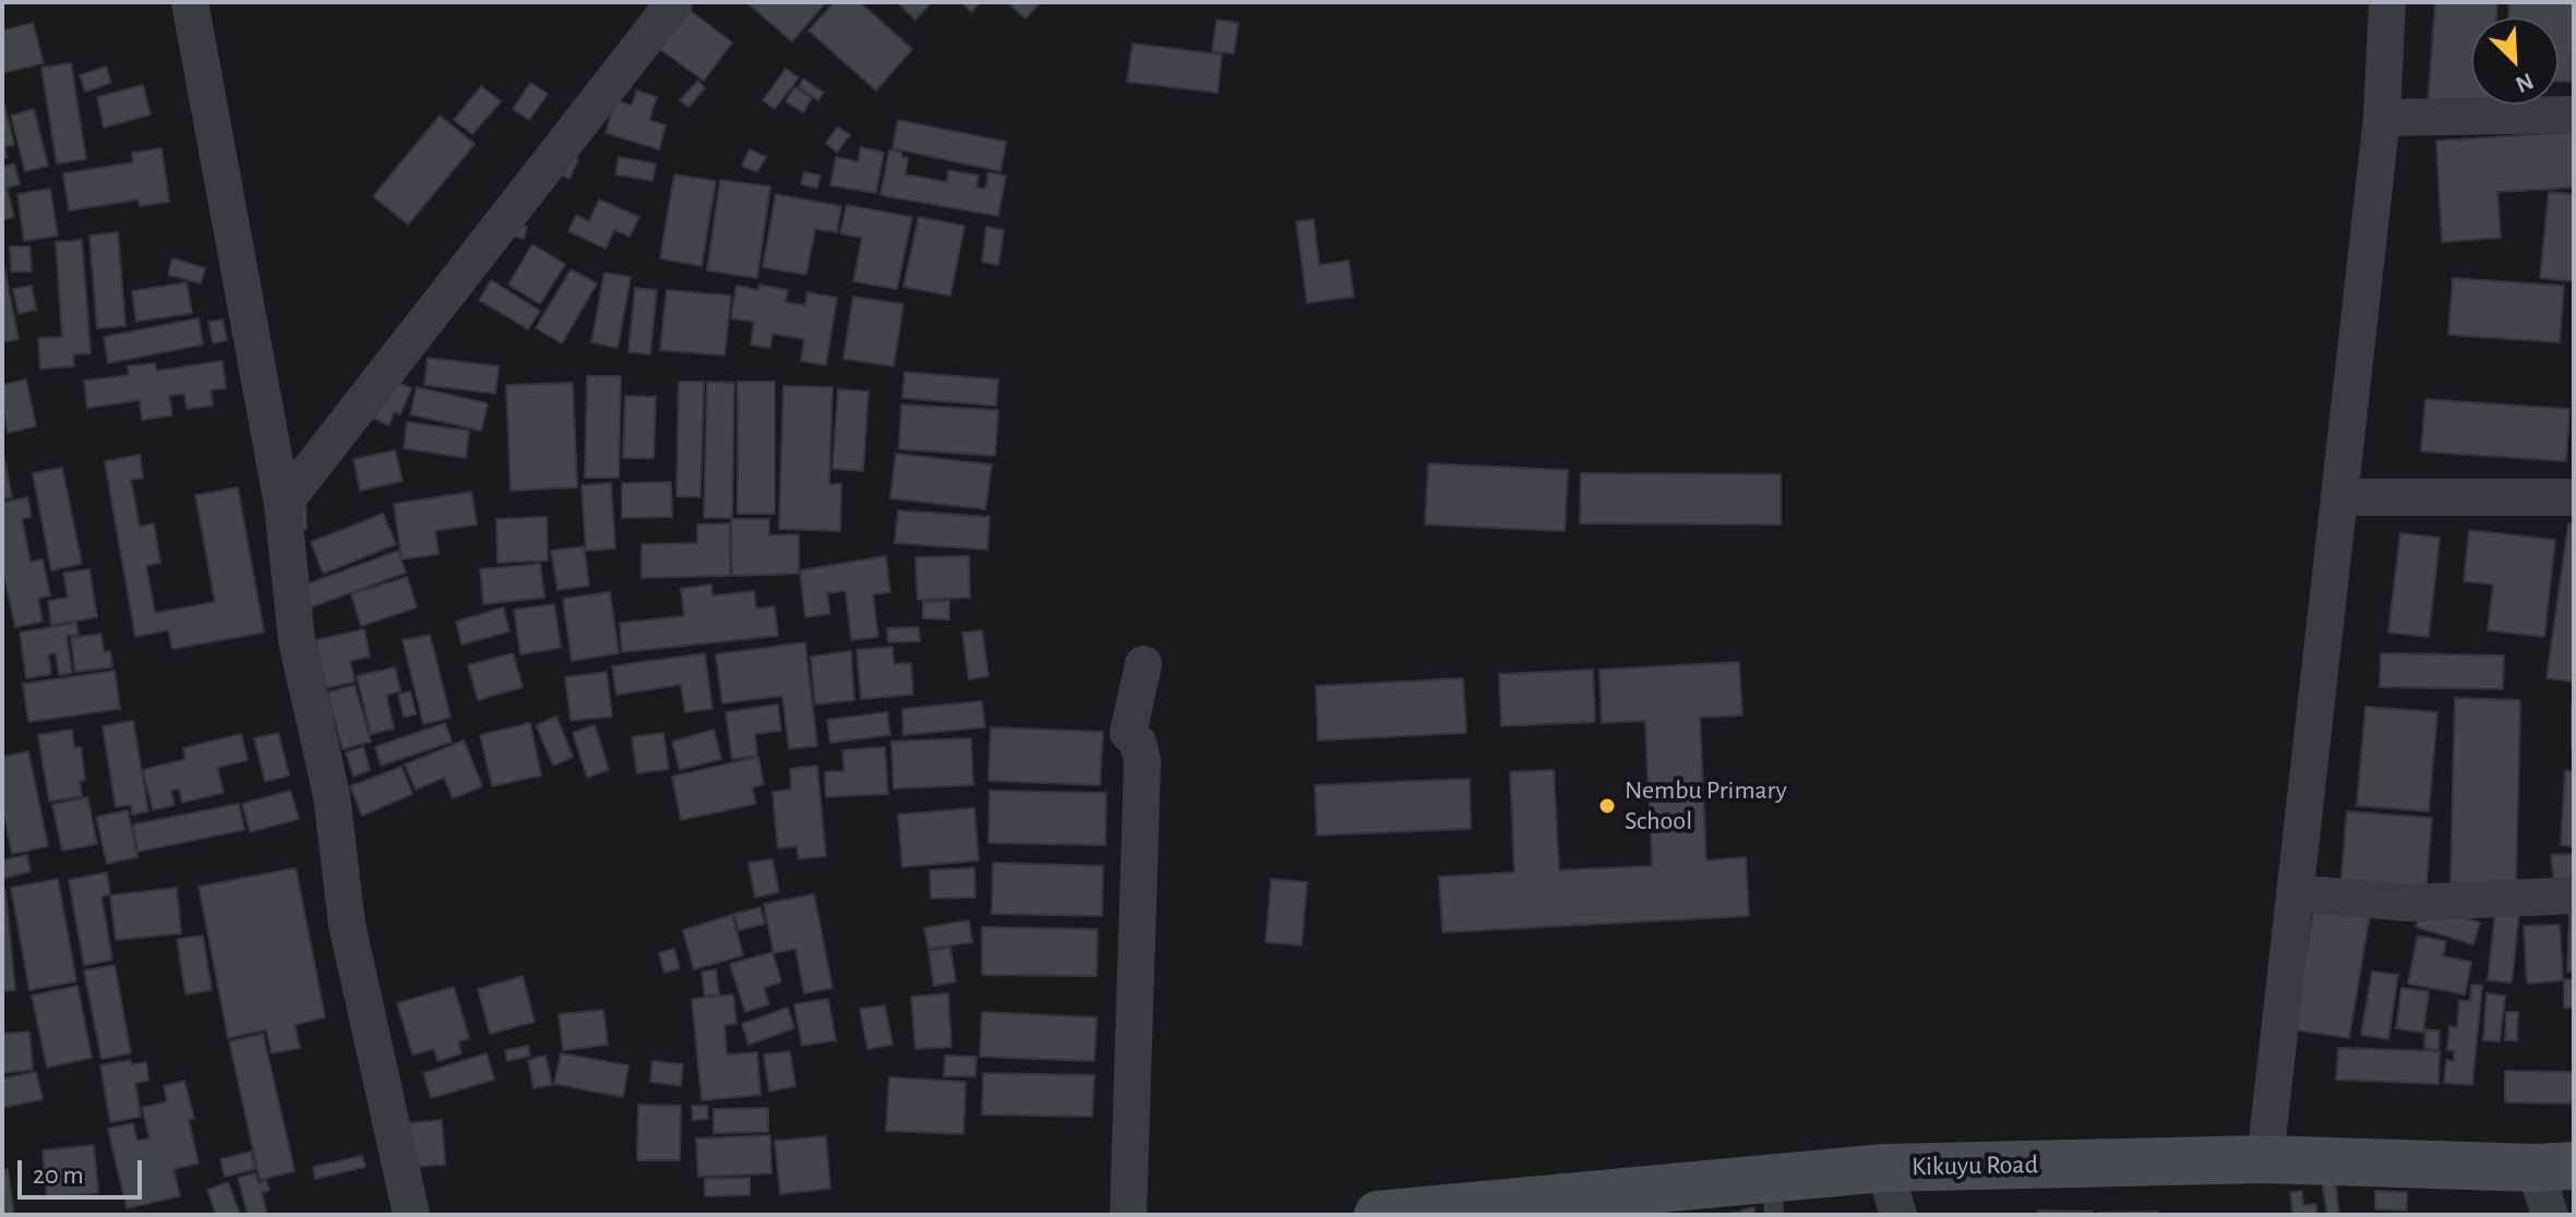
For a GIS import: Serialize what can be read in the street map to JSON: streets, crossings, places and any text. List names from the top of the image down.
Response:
{
  "streets": {
    "main road": ["Kikuyu Road"]
  },
  "places": ["Nembu Primary School"],
  "scale_bar": "20 m",
  "north": "bottom right"
}
